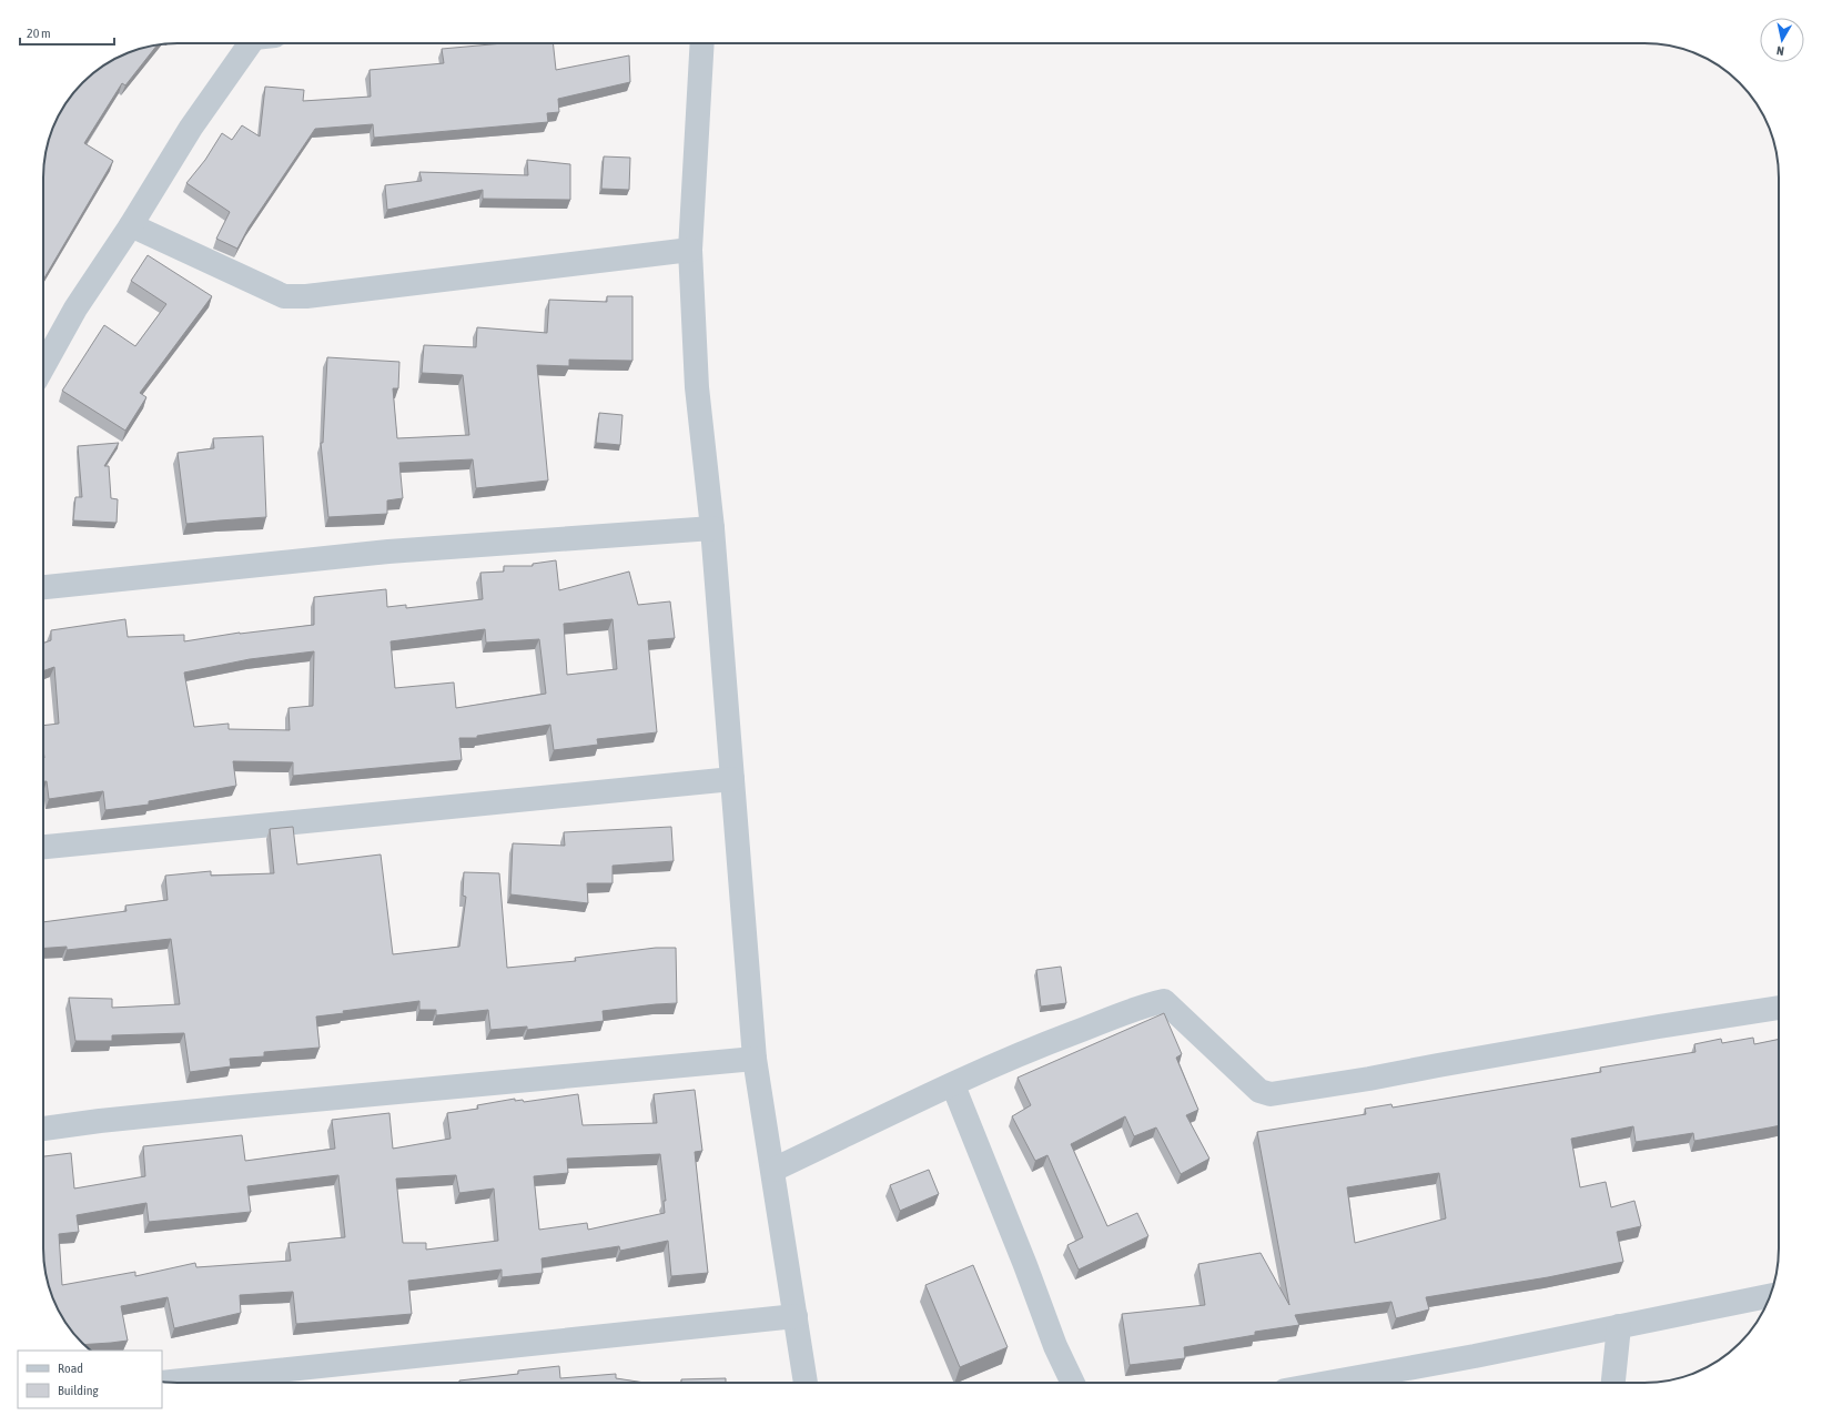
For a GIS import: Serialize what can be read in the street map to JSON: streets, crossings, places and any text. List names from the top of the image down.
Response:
{
  "legend": ["Road", "Building"],
  "scale_bar": "20 m",
  "north": "bottom"
}
